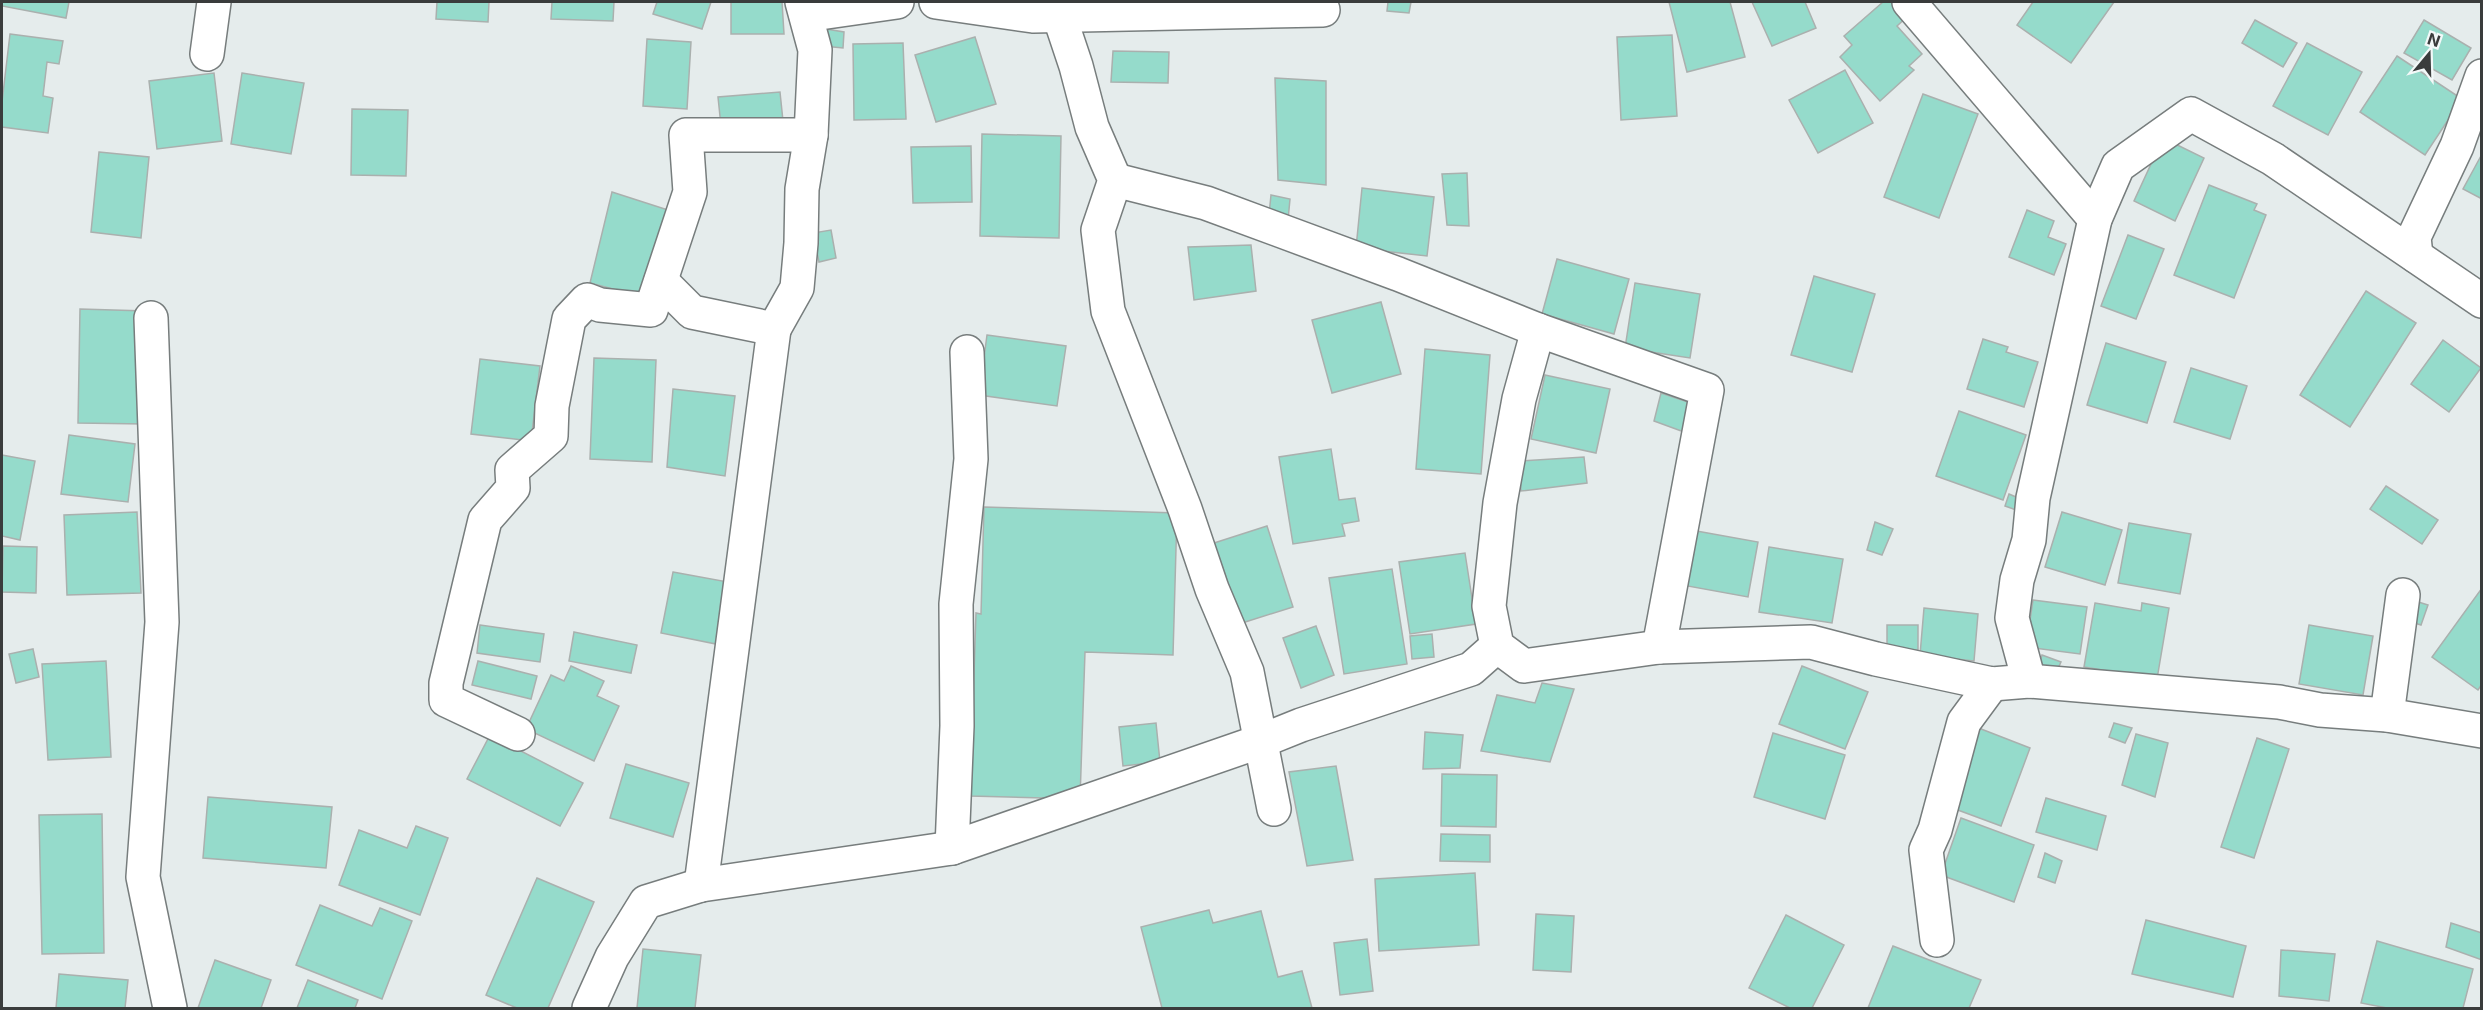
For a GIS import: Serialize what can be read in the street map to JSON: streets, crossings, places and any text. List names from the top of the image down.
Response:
{
  "north": "top"
}
